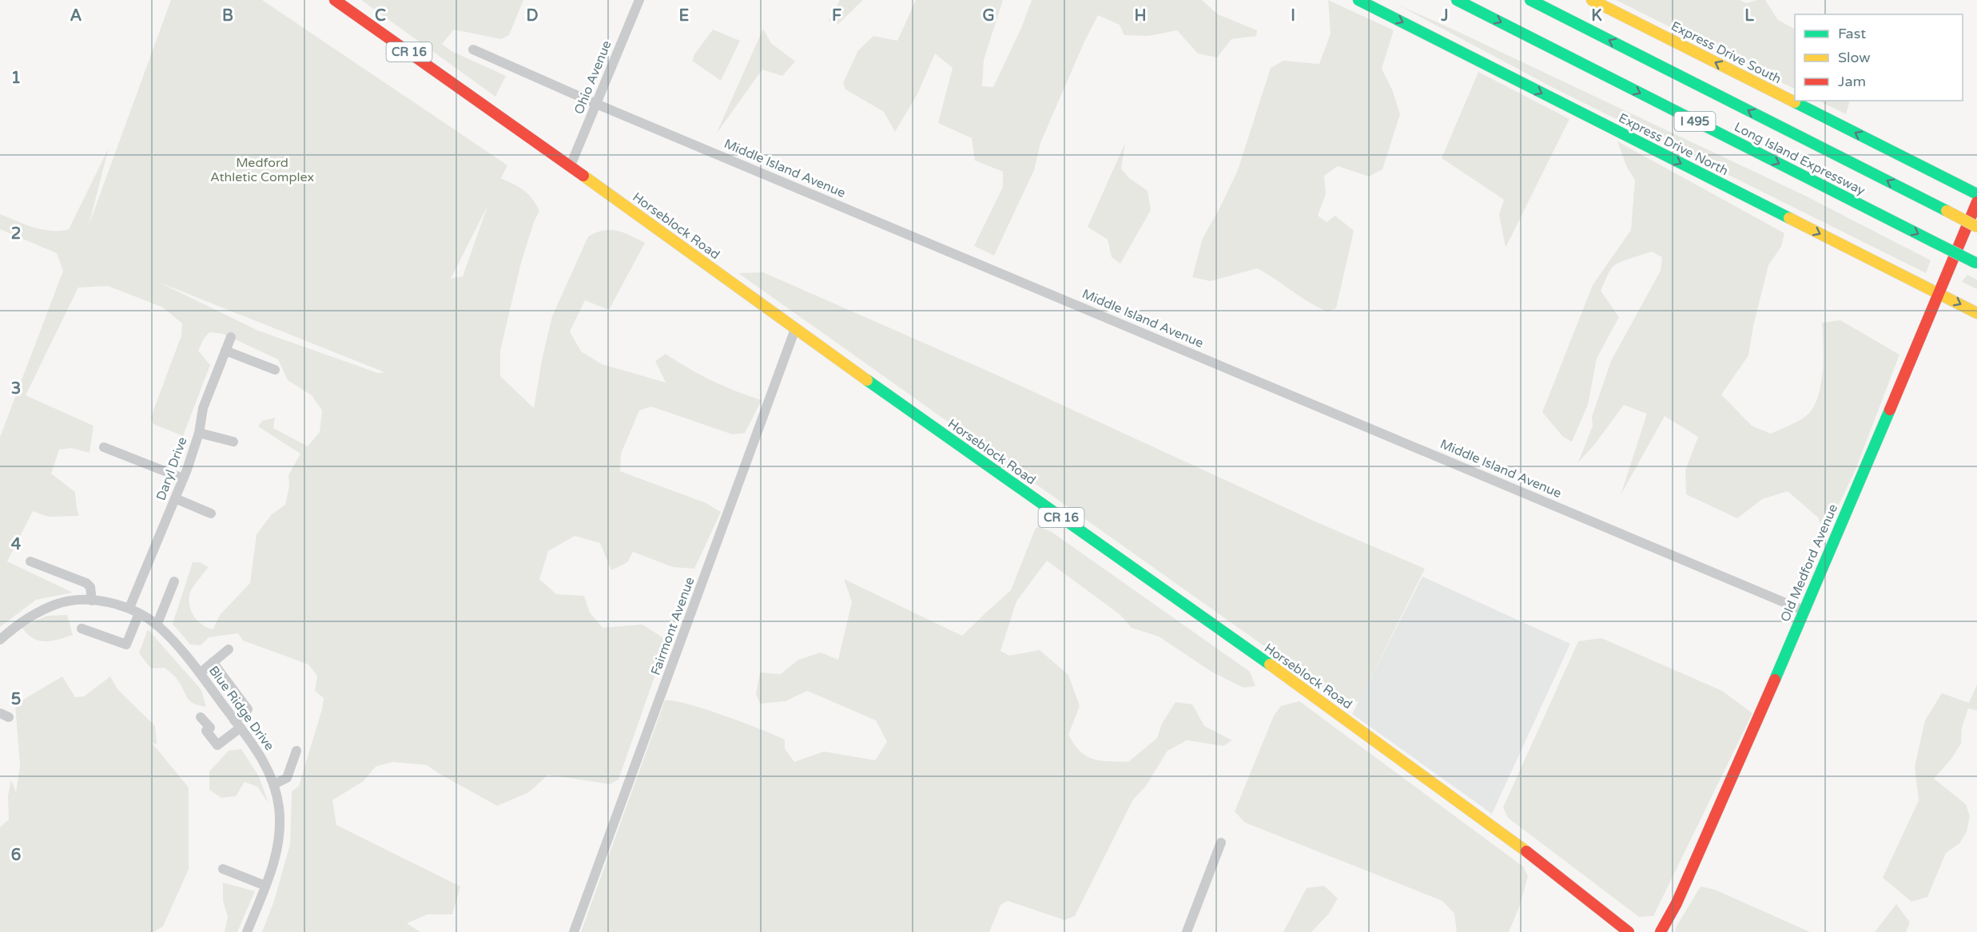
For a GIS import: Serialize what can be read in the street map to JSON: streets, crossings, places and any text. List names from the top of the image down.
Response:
{
  "streets": {
    "main road": [
      "CR 16",
      "Express Drive South",
      "I 495",
      "Express Drive North",
      "Long Island Expressway",
      "Horseblock Road",
      "Old Medford Avenue"
    ],
    "street": [
      "Ohio Avenue",
      "Middle Island Avenue",
      "Daryl Drive",
      "Fairmont Avenue",
      "Blue Ridge Drive"
    ]
  },
  "crossings": [
    ["Ohio Avenue", "Middle Island Avenue"],
    ["Ohio Avenue", "Horseblock Road"],
    ["Express Drive North", "Old Medford Avenue"],
    ["Middle Island Avenue", "Old Medford Avenue"],
    ["Horseblock Road", "Fairmont Avenue"],
    ["Daryl Drive", "Blue Ridge Drive"]
  ],
  "one_way": ["Express Drive South", "Express Drive North"],
  "parks": ["Medford Athletic Complex"],
  "legend": ["Fast", "Slow", "Jam"],
  "grid": {
    "columns": [
      "A",
      "B",
      "C",
      "D",
      "E",
      "F",
      "G",
      "H",
      "I",
      "J",
      "K",
      "L"
    ],
    "rows": [
      "1",
      "2",
      "3",
      "4",
      "5",
      "6"
    ]
  }
}
